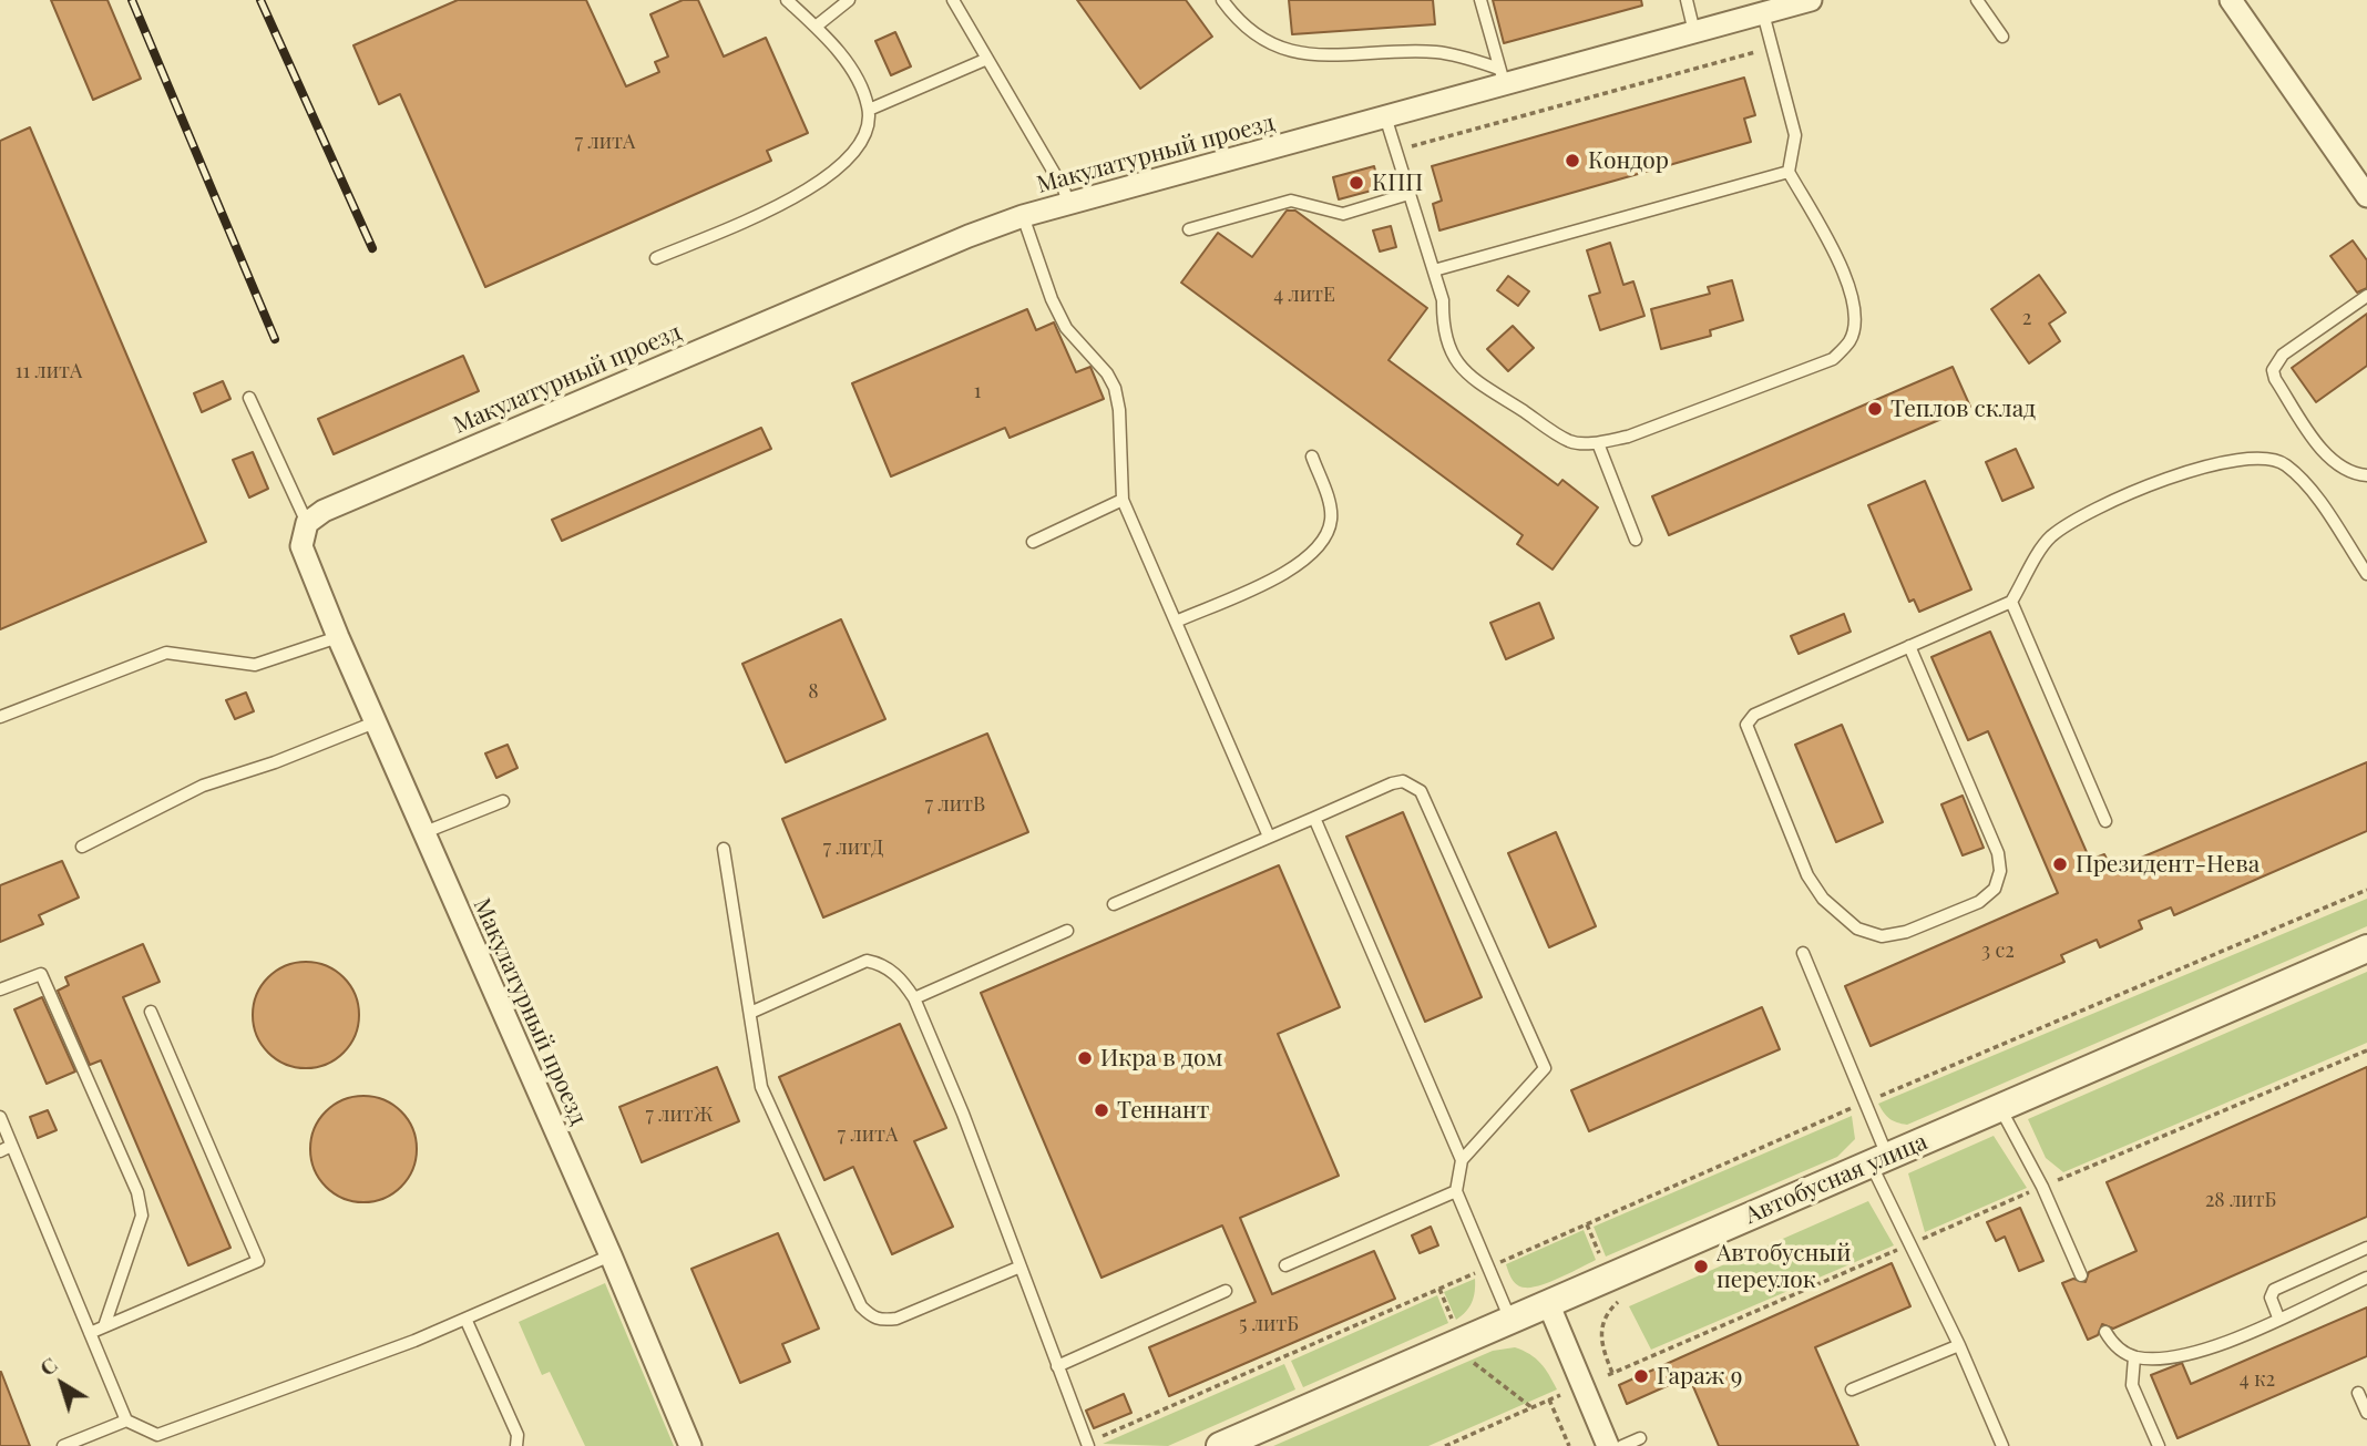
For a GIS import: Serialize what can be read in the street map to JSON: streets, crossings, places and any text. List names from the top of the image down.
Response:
{
  "streets": {
    "street": ["Макулатурный проезд", "Автобусная улица"]
  },
  "places": [
    "Кондор",
    "КПП",
    "Теплов склад",
    "Президент-Нева",
    "Икра в дом",
    "Теннант",
    "Автобусный переулок",
    "Гараж 9"
  ],
  "house_numbers": [
    "7 литА",
    "4 литЕ",
    "2",
    "11 литА",
    "1",
    "8",
    "7 литВ",
    "7 литД",
    "3 с2",
    "7 литЖ",
    "7 литА",
    "28 литБ",
    "5 литБ",
    "4 к2"
  ],
  "north": "top left"
}
